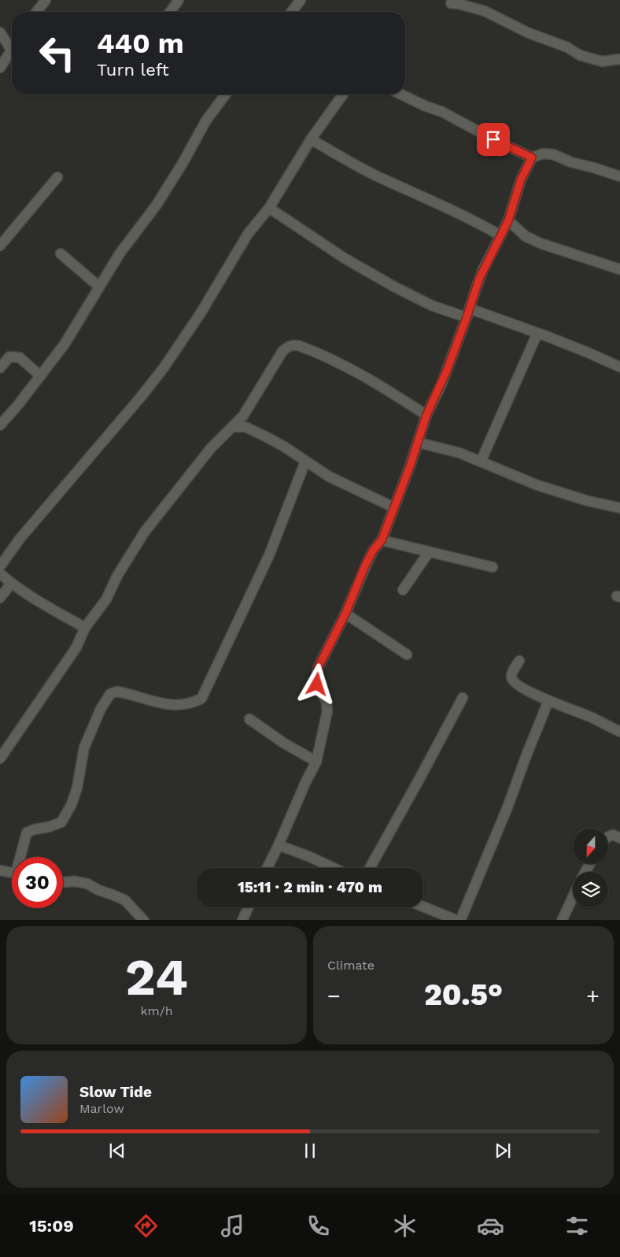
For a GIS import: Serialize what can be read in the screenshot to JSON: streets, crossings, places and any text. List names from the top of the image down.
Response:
{
  "north": "bottom",
  "page": {
    "turn": ["440 m", "Turn left"],
    "limit": "30",
    "trip": "15:11 · 2 min · 470 m",
    "tile": [
      ["24", "km/h"],
      "Climate"
    ],
    "heat": ["−", "20.5°", "+"],
    "song": ["Slow Tide", "Marlow"],
    "tabs": "15:09"
  }
}
